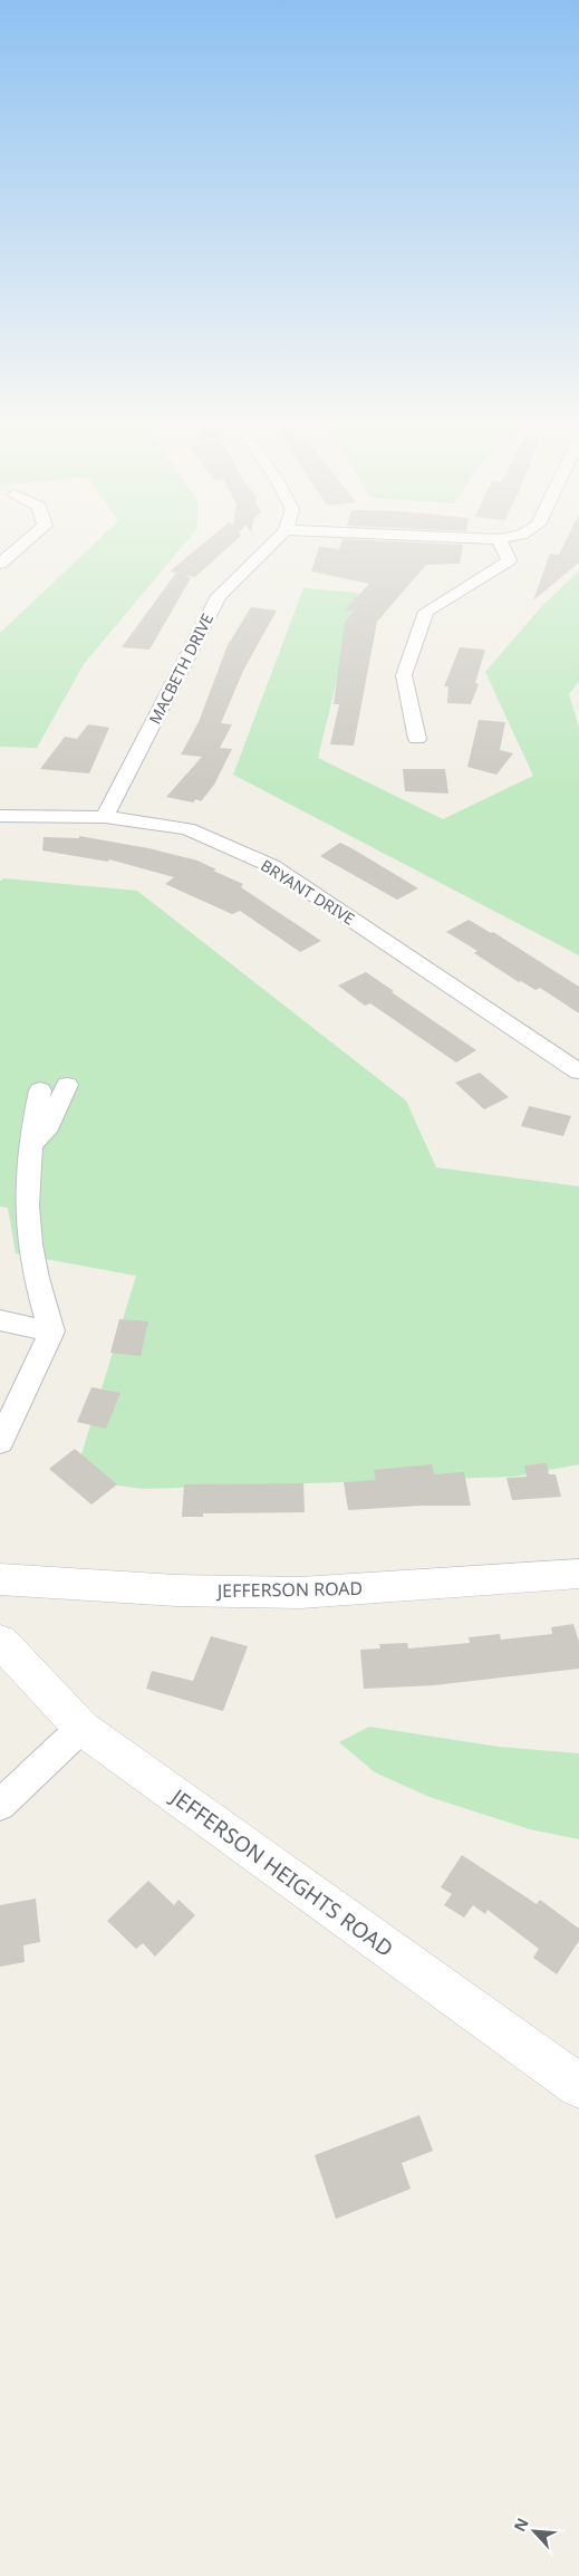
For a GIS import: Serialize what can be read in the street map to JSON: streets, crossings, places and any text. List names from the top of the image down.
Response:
{
  "streets": {
    "street": [
      "MACBETH DRIVE",
      "BRYANT DRIVE",
      "JEFFERSON ROAD",
      "JEFFERSON HEIGHTS ROAD"
    ]
  },
  "crossings": [
    ["MACBETH DRIVE", "BRYANT DRIVE"]
  ],
  "north": "top left"
}
